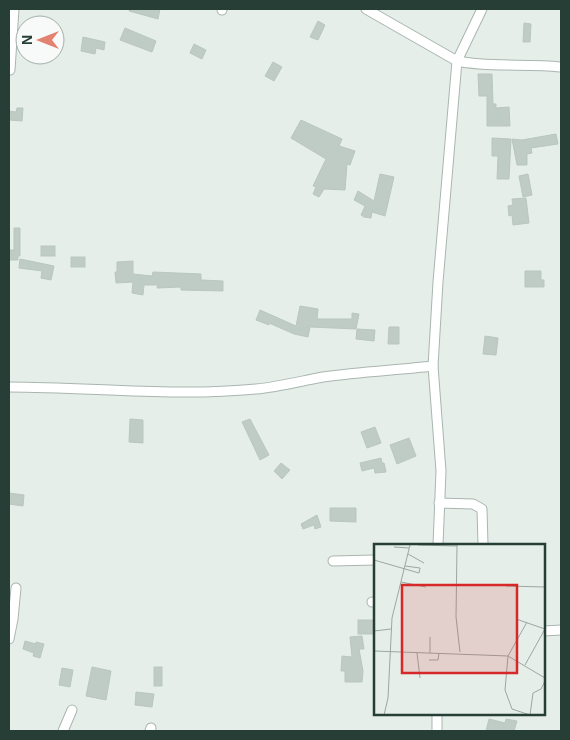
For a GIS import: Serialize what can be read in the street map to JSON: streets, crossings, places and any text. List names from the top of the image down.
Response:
{
  "north": "left"
}
